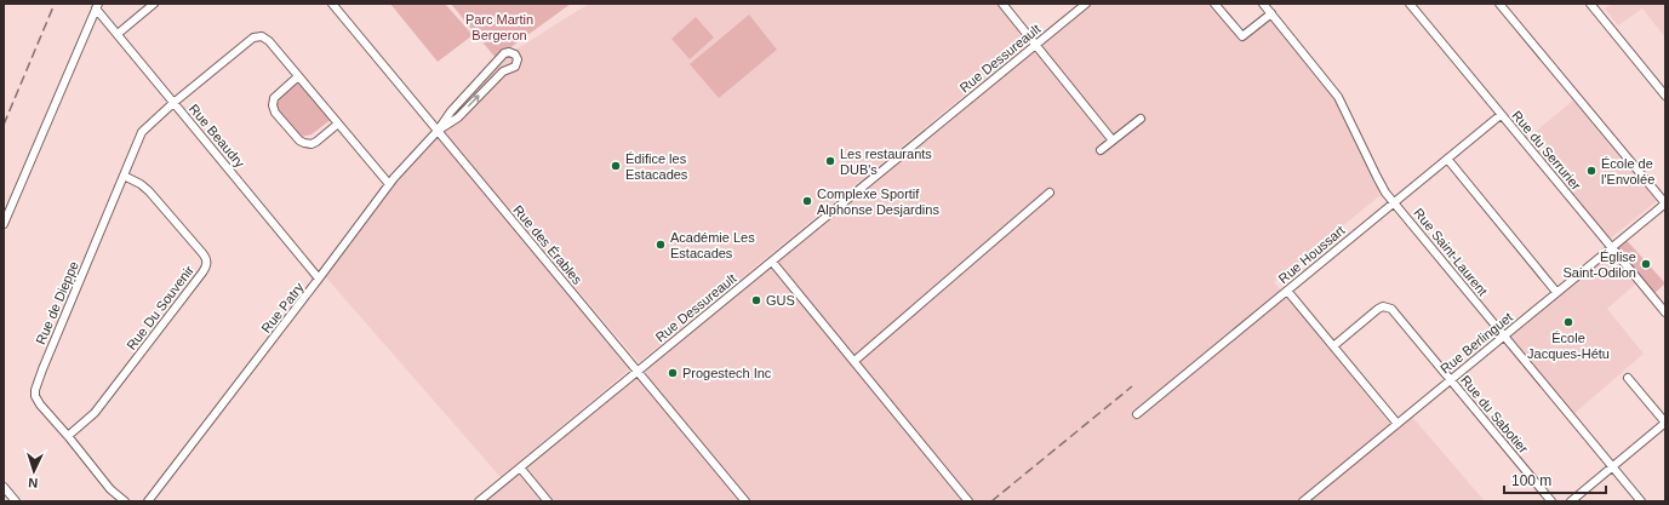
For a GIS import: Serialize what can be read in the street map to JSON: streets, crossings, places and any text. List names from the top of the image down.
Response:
{
  "streets": {
    "street": [
      "Rue Dessureault",
      "Rue Beaudry",
      "Rue du Serrurier",
      "Rue des Érables",
      "Rue Saint-Laurent",
      "Rue Houssart",
      "Rue de Dieppe",
      "Rue Du Souvenir",
      "Rue Patry",
      "Rue Berlinguet",
      "Rue du Sabotier"
    ]
  },
  "crossings": [
    ["Rue Dessureault", "Rue des Érables"],
    ["Rue Beaudry", "Rue de Dieppe"],
    ["Rue Beaudry", "Rue Patry"],
    ["Rue du Serrurier", "Rue Houssart"],
    ["Rue du Serrurier", "Rue Berlinguet"],
    ["Rue des Érables", "Rue Patry"],
    ["Rue Saint-Laurent", "Rue Houssart"],
    ["Rue Saint-Laurent", "Rue Berlinguet"],
    ["Rue de Dieppe", "Rue Du Souvenir"],
    ["Rue Berlinguet", "Rue du Sabotier"]
  ],
  "parks": ["Parc Martin Bergeron"],
  "places": [
    "Les restaurants DUB's",
    "Édifice les Estacades",
    "École de l'Envolée",
    "Complexe Sportif Alphonse Desjardins",
    "Académie Les Estacades",
    "Église Saint-Odilon",
    "GUS",
    "École Jacques-Hétu",
    "Progestech Inc"
  ],
  "scale_bar": "100 m",
  "north": "bottom"
}
